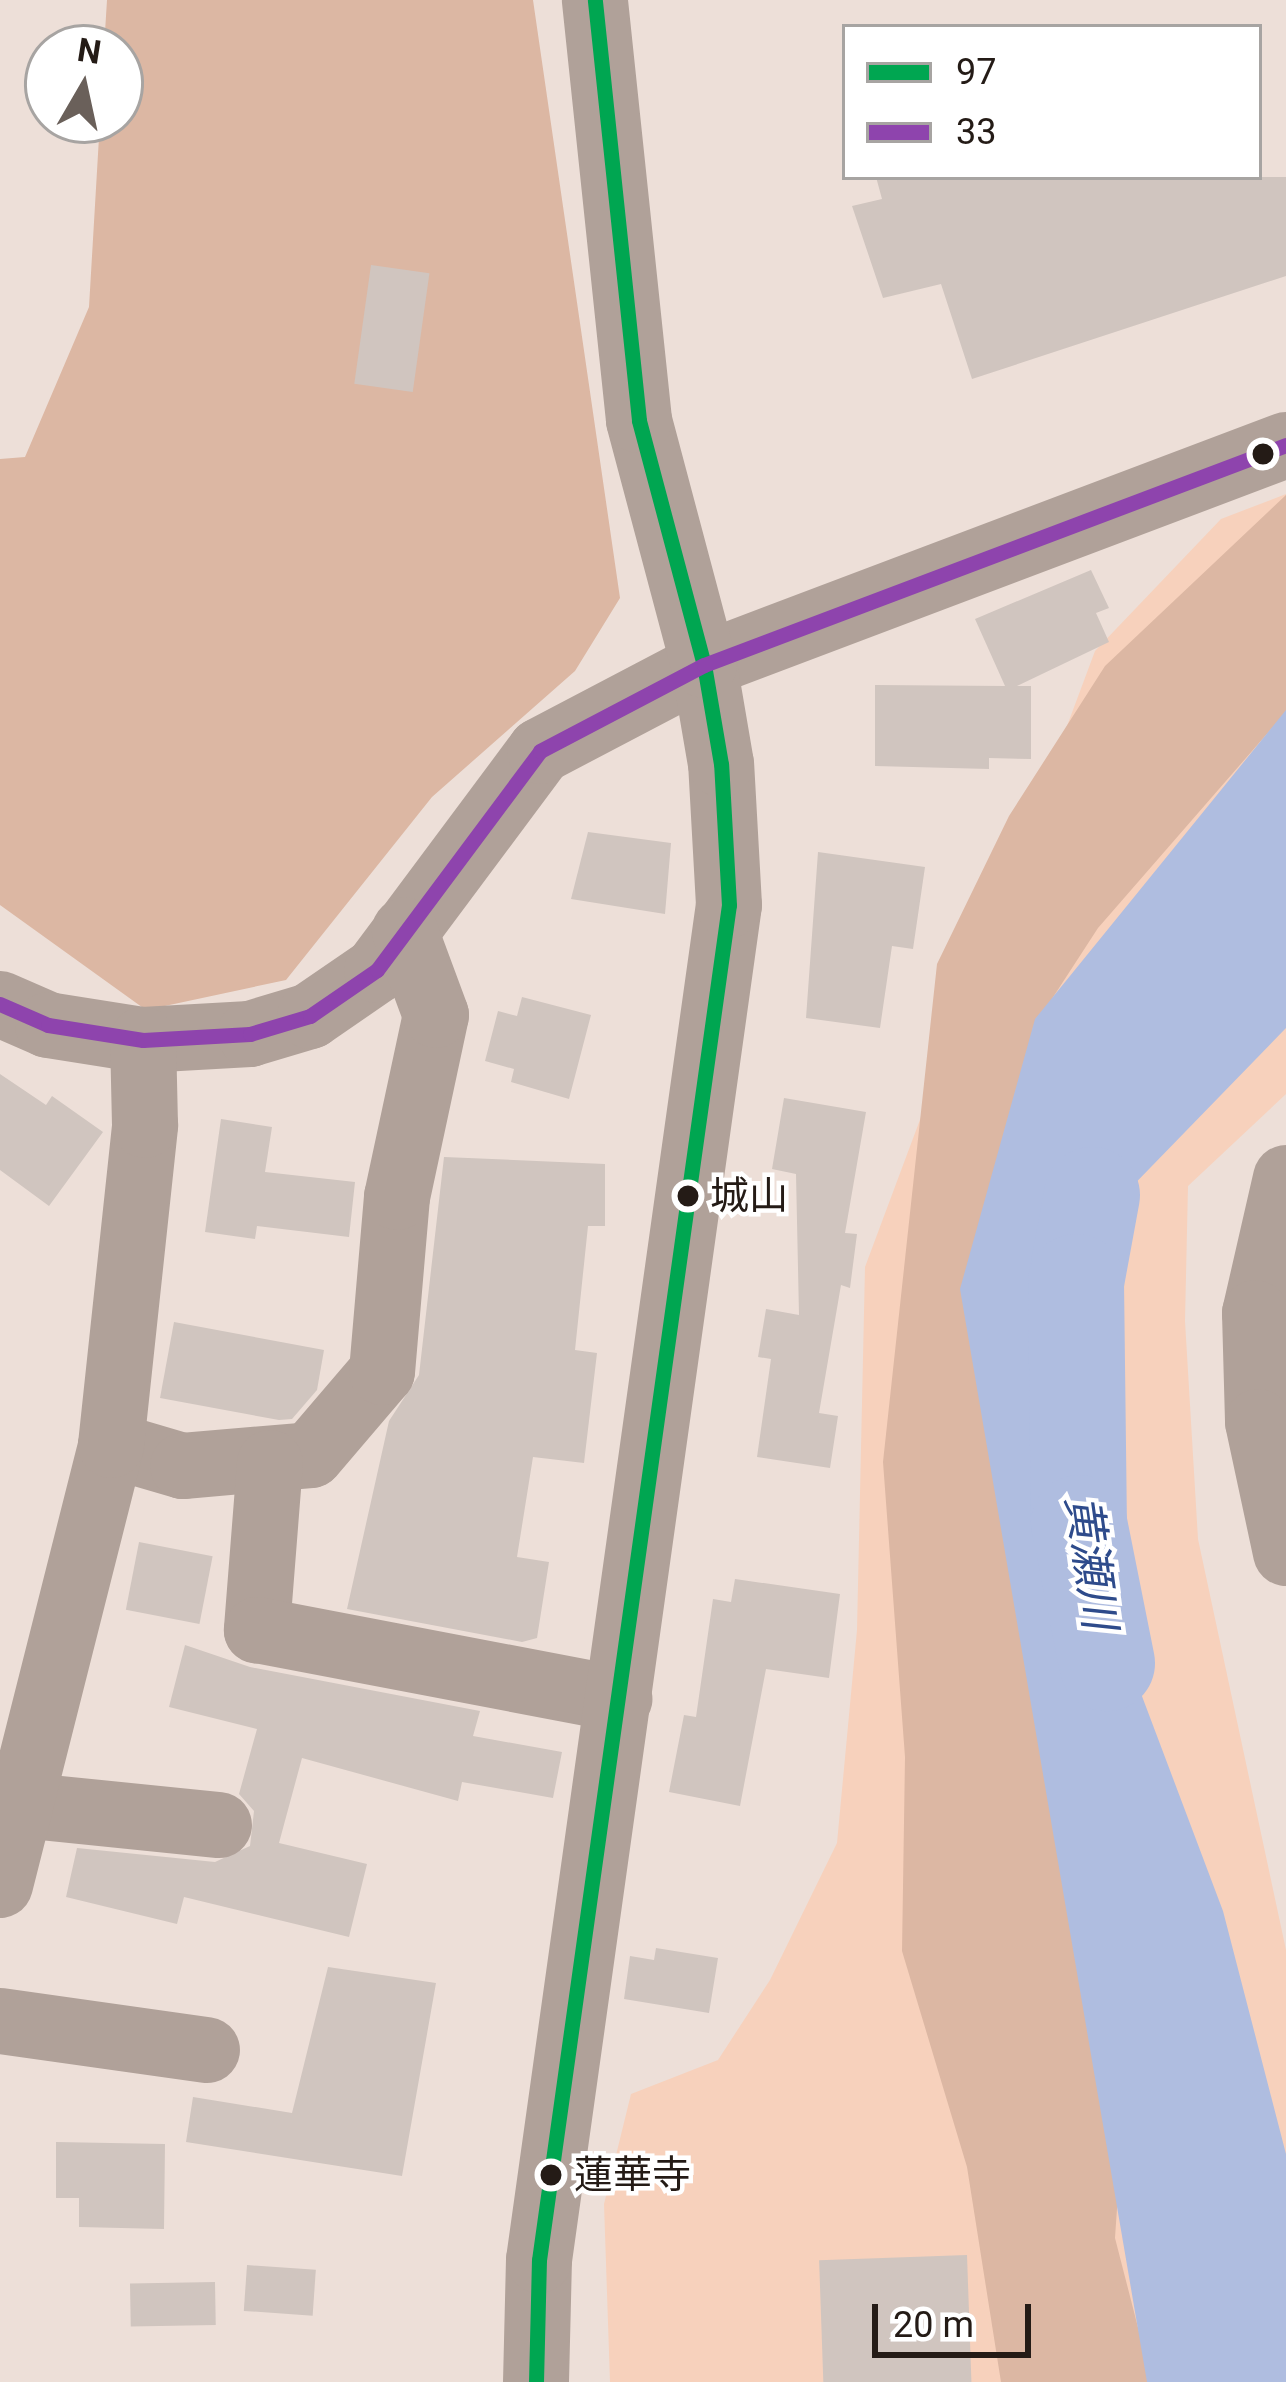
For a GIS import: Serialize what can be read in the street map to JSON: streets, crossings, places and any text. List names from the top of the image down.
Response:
{
  "water": ["黄瀬川"],
  "places": ["城山", "蓮華寺"],
  "lines": ["transit line 97", "transit line 33"],
  "legend": ["97", "33"],
  "scale_bar": "20 m",
  "north": "top"
}
